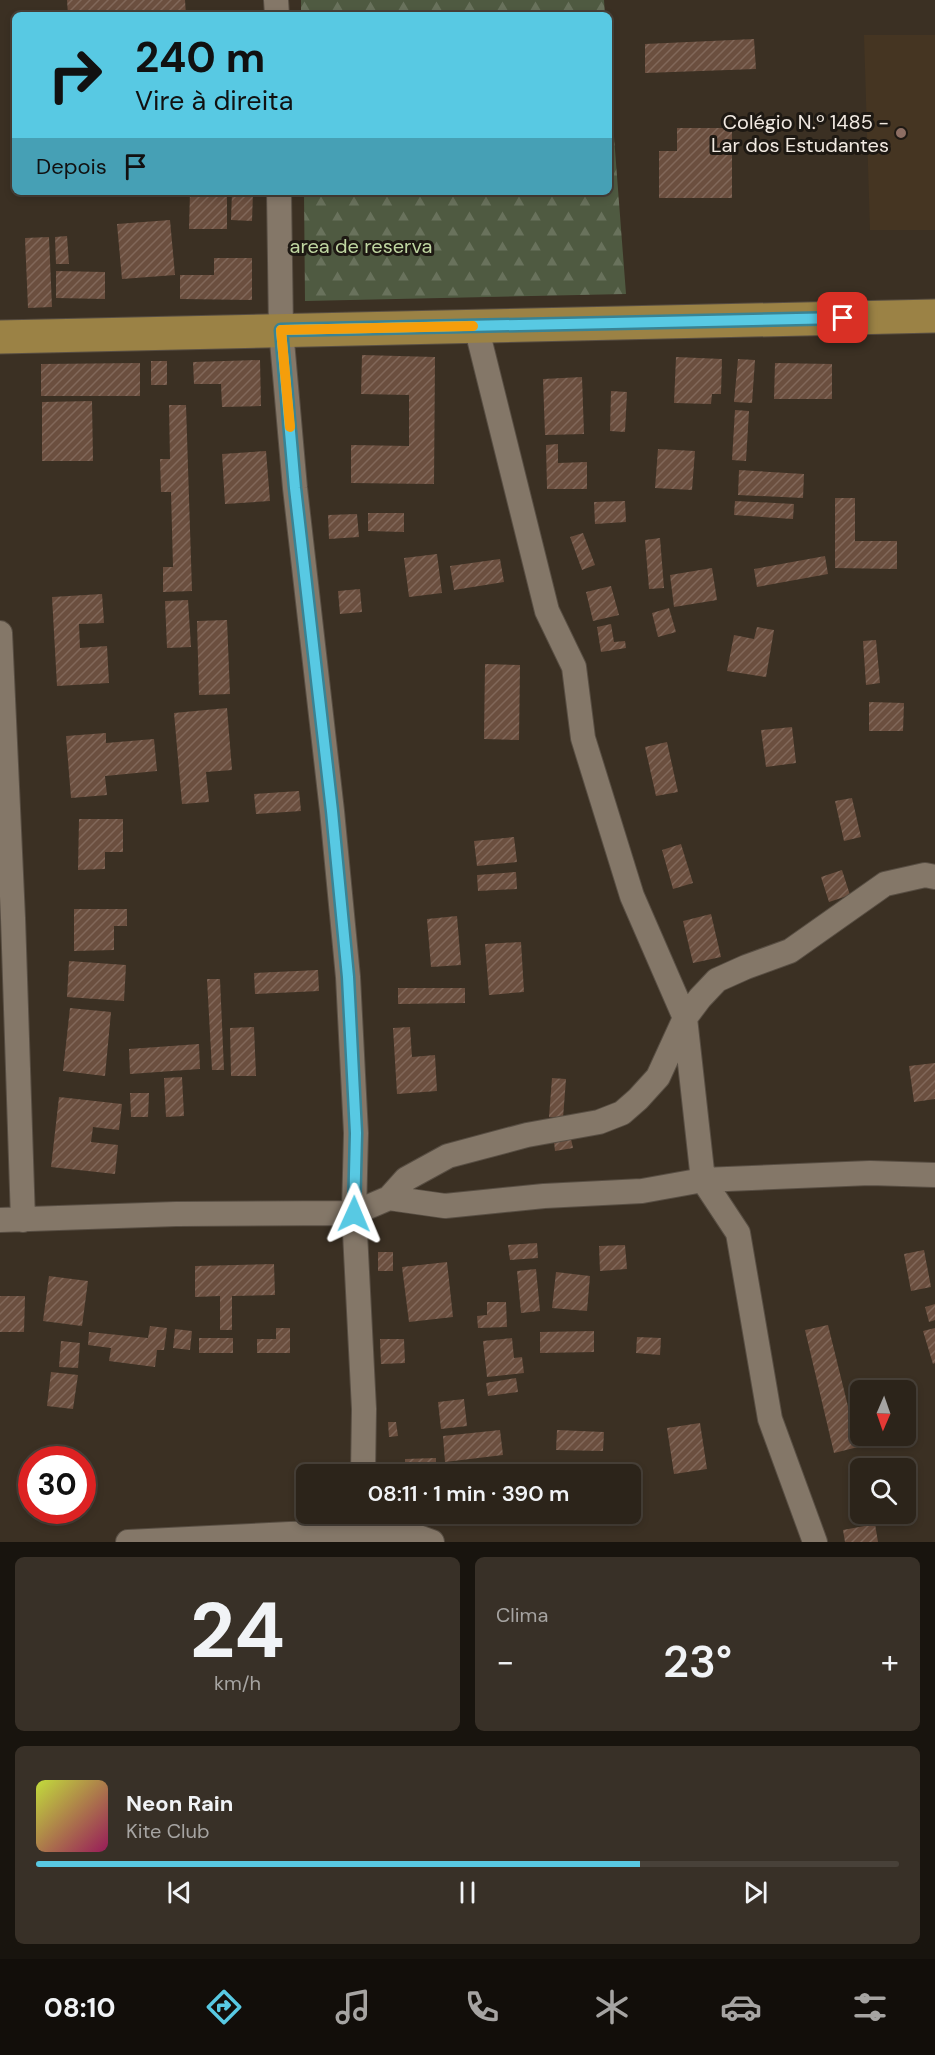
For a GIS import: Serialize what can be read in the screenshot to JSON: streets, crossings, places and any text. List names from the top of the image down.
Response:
{
  "parks": ["area de reserva"],
  "places": ["Colégio N.º 1485 - Lar dos Estudantes"],
  "north": "bottom",
  "page": {
    "turn": ["240 m", "Vire à direita"],
    "then": "Depois",
    "limit": "30",
    "trip": "08:11 · 1 min · 390 m",
    "tile": [
      ["24", "km/h"],
      "Clima"
    ],
    "heat": ["−", "23°", "+"],
    "song": ["Neon Rain", "Kite Club"],
    "tabs": "08:10"
  }
}
